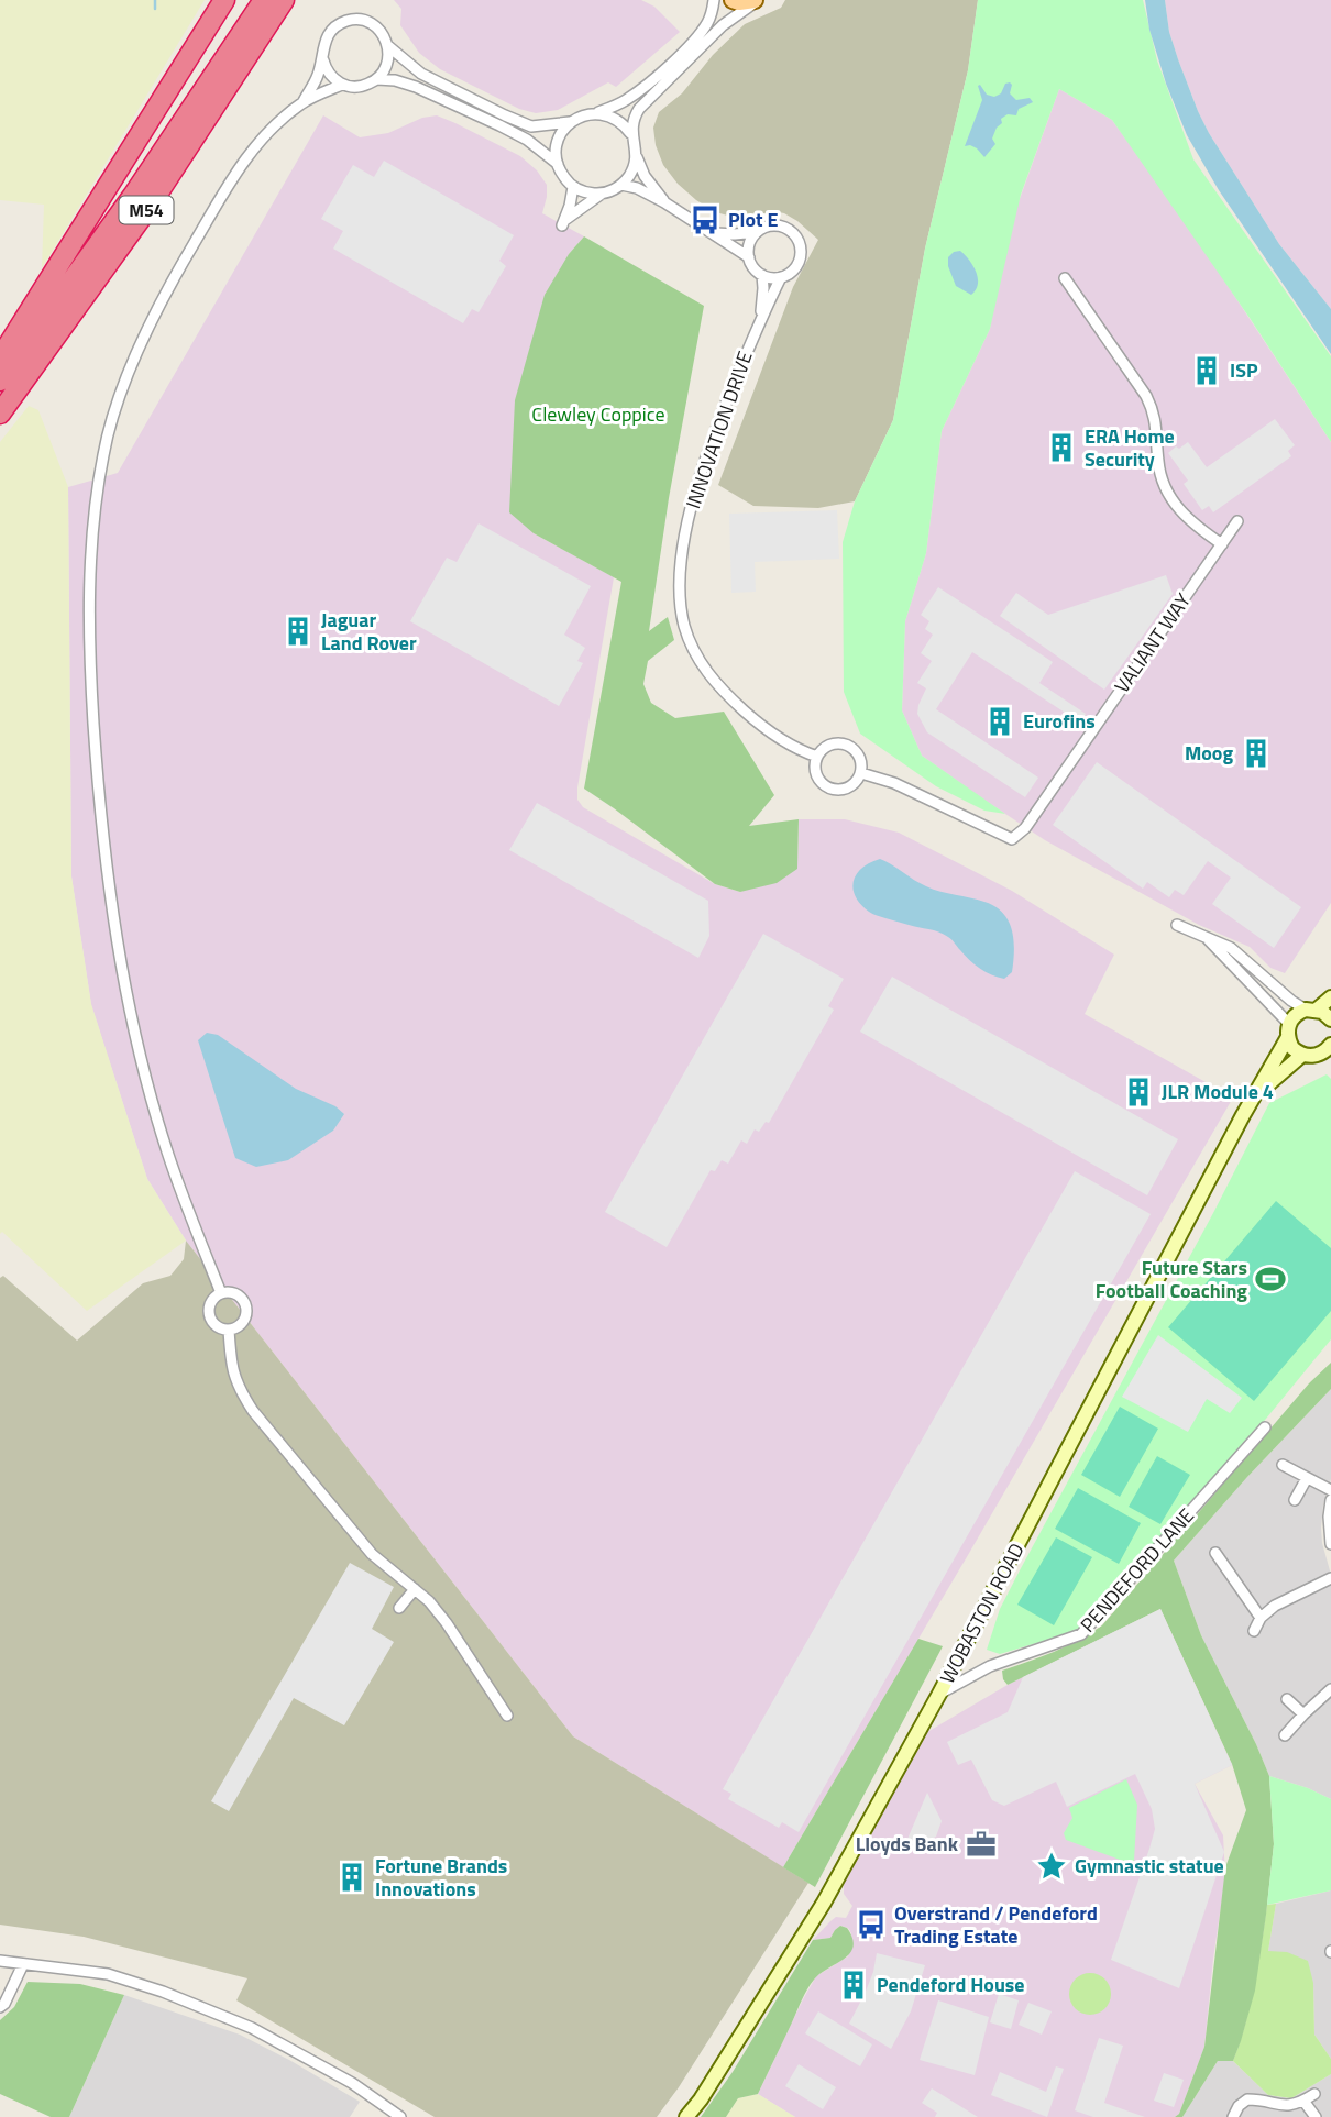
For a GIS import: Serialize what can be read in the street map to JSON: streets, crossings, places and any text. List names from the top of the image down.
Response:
{
  "streets": {
    "highway": ["M54"],
    "street": [
      "INNOVATION DRIVE",
      "VALIANT WAY",
      "PENDEFORD LANE",
      "WOBASTON ROAD"
    ]
  },
  "crossings": [
    ["INNOVATION DRIVE", "VALIANT WAY"],
    ["PENDEFORD LANE", "WOBASTON ROAD"]
  ],
  "parks": ["Clewley Coppice"],
  "places": {
    "bus stop": ["Plot E", "Overstrand / Pendeford Trading Estate"],
    "building": [
      "ISP",
      "ERA Home Security",
      "Jaguar Land Rover",
      "Eurofins",
      "Moog",
      "JLR Module 4",
      "Fortune Brands Innovations",
      "Pendeford House"
    ],
    "sports": ["Future Stars Football Coaching"],
    "office": ["Lloyds Bank"],
    "place": ["Gymnastic statue"]
  }
}
